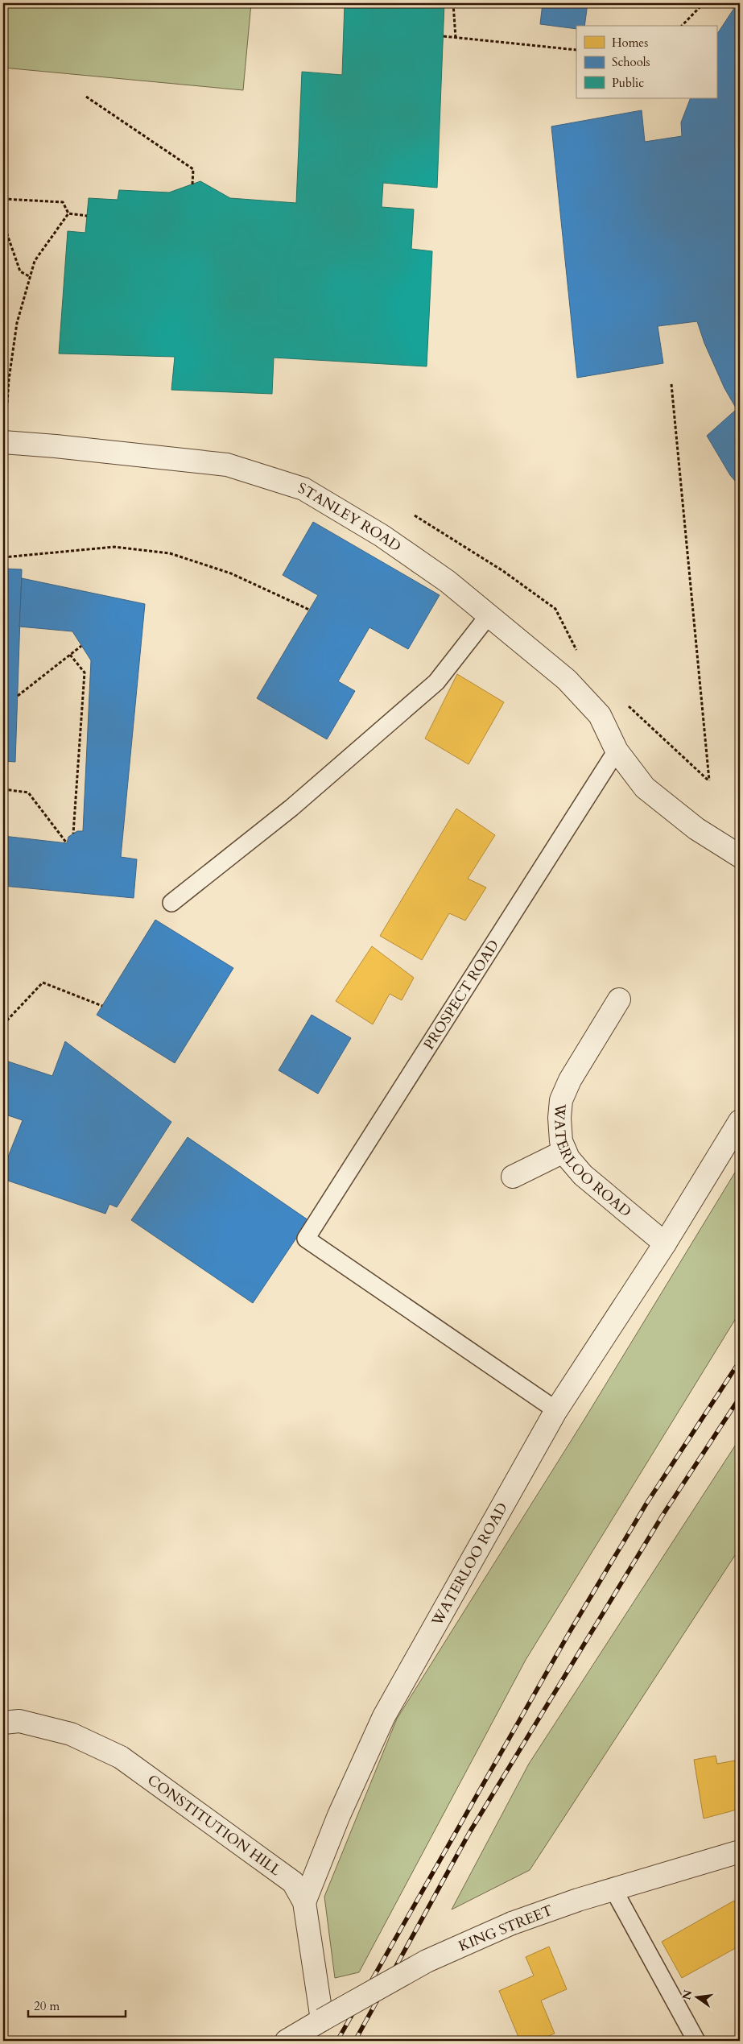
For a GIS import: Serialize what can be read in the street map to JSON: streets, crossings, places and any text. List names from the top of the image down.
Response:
{
  "streets": {
    "street": [
      "STANLEY ROAD",
      "WATERLOO ROAD",
      "CONSTITUTION HILL",
      "KING STREET"
    ],
    "lane": ["PROSPECT ROAD"]
  },
  "crossings": [
    ["STANLEY ROAD", "PROSPECT ROAD"],
    ["PROSPECT ROAD", "WATERLOO ROAD"],
    ["WATERLOO ROAD", "CONSTITUTION HILL"],
    ["CONSTITUTION HILL", "KING STREET"]
  ],
  "legend": ["Homes", "Schools", "Public"],
  "scale_bar": "20 m",
  "north": "left"
}
